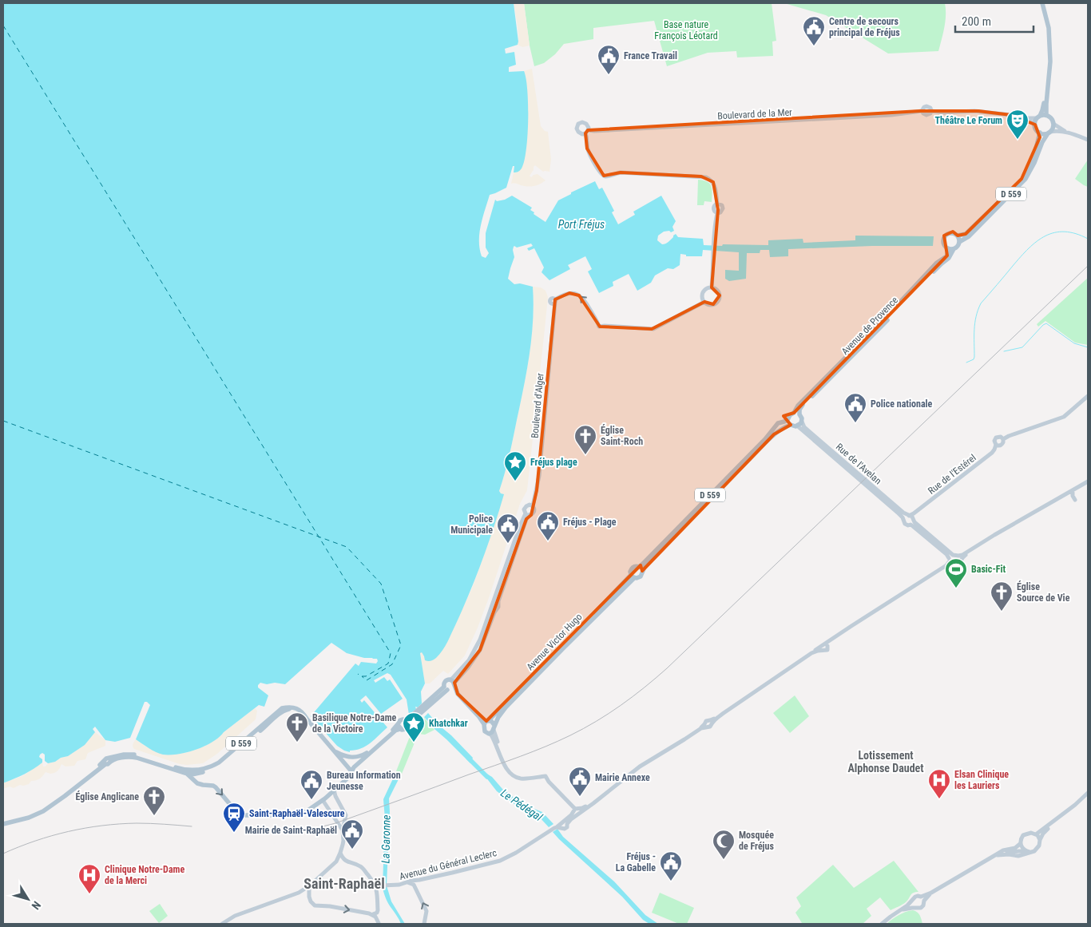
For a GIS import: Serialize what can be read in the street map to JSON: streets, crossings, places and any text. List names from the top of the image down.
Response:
{
  "streets": {
    "main road": [
      "Boulevard de la Mer",
      "D 559",
      "Avenue de Provence",
      "Boulevard d'Alger",
      "Rue de l'Avelan",
      "Rue de l'Estérel",
      "Avenue Victor Hugo",
      "Avenue du Général Leclerc"
    ]
  },
  "crossings": [
    ["Boulevard de la Mer", "D 559"],
    ["Boulevard de la Mer", "Boulevard d'Alger"],
    ["D 559", "Avenue de Provence"],
    ["D 559", "Rue de l'Avelan"],
    ["D 559", "Avenue Victor Hugo"],
    ["Avenue de Provence", "Rue de l'Avelan"],
    ["Rue de l'Avelan", "Rue de l'Estérel"]
  ],
  "districts": ["Lotissement Alphonse Daudet", "Saint-Raphaël"],
  "water": ["Port Fréjus", "Le Pédégal", "La Garonne"],
  "parks": ["Base nature François Léotard"],
  "places": {
    "public building": [
      "Centre de secours principal de Fréjus",
      "France Travail",
      "Police nationale",
      "Fréjus - Plage",
      "Police Municipale",
      "Mairie Annexe",
      "Bureau Information Jeunesse",
      "Mairie de Saint-Raphaël",
      "Fréjus - La Gabelle"
    ],
    "theatre": ["Théâtre Le Forum"],
    "church": [
      "Église Saint-Roch",
      "Église Source de Vie",
      "Basilique Notre-Dame de la Victoire",
      "Église Anglicane"
    ],
    "place": ["Fréjus plage", "Khatchkar"],
    "sports": ["Basic-Fit"],
    "hospital": ["Elsan Clinique les Lauriers", "Clinique Notre-Dame de la Merci"],
    "station": ["Saint-Raphaël-Valescure"],
    "mosque": ["Mosquée de Fréjus"]
  },
  "scale_bar": "200 m",
  "north": "bottom right"
}
